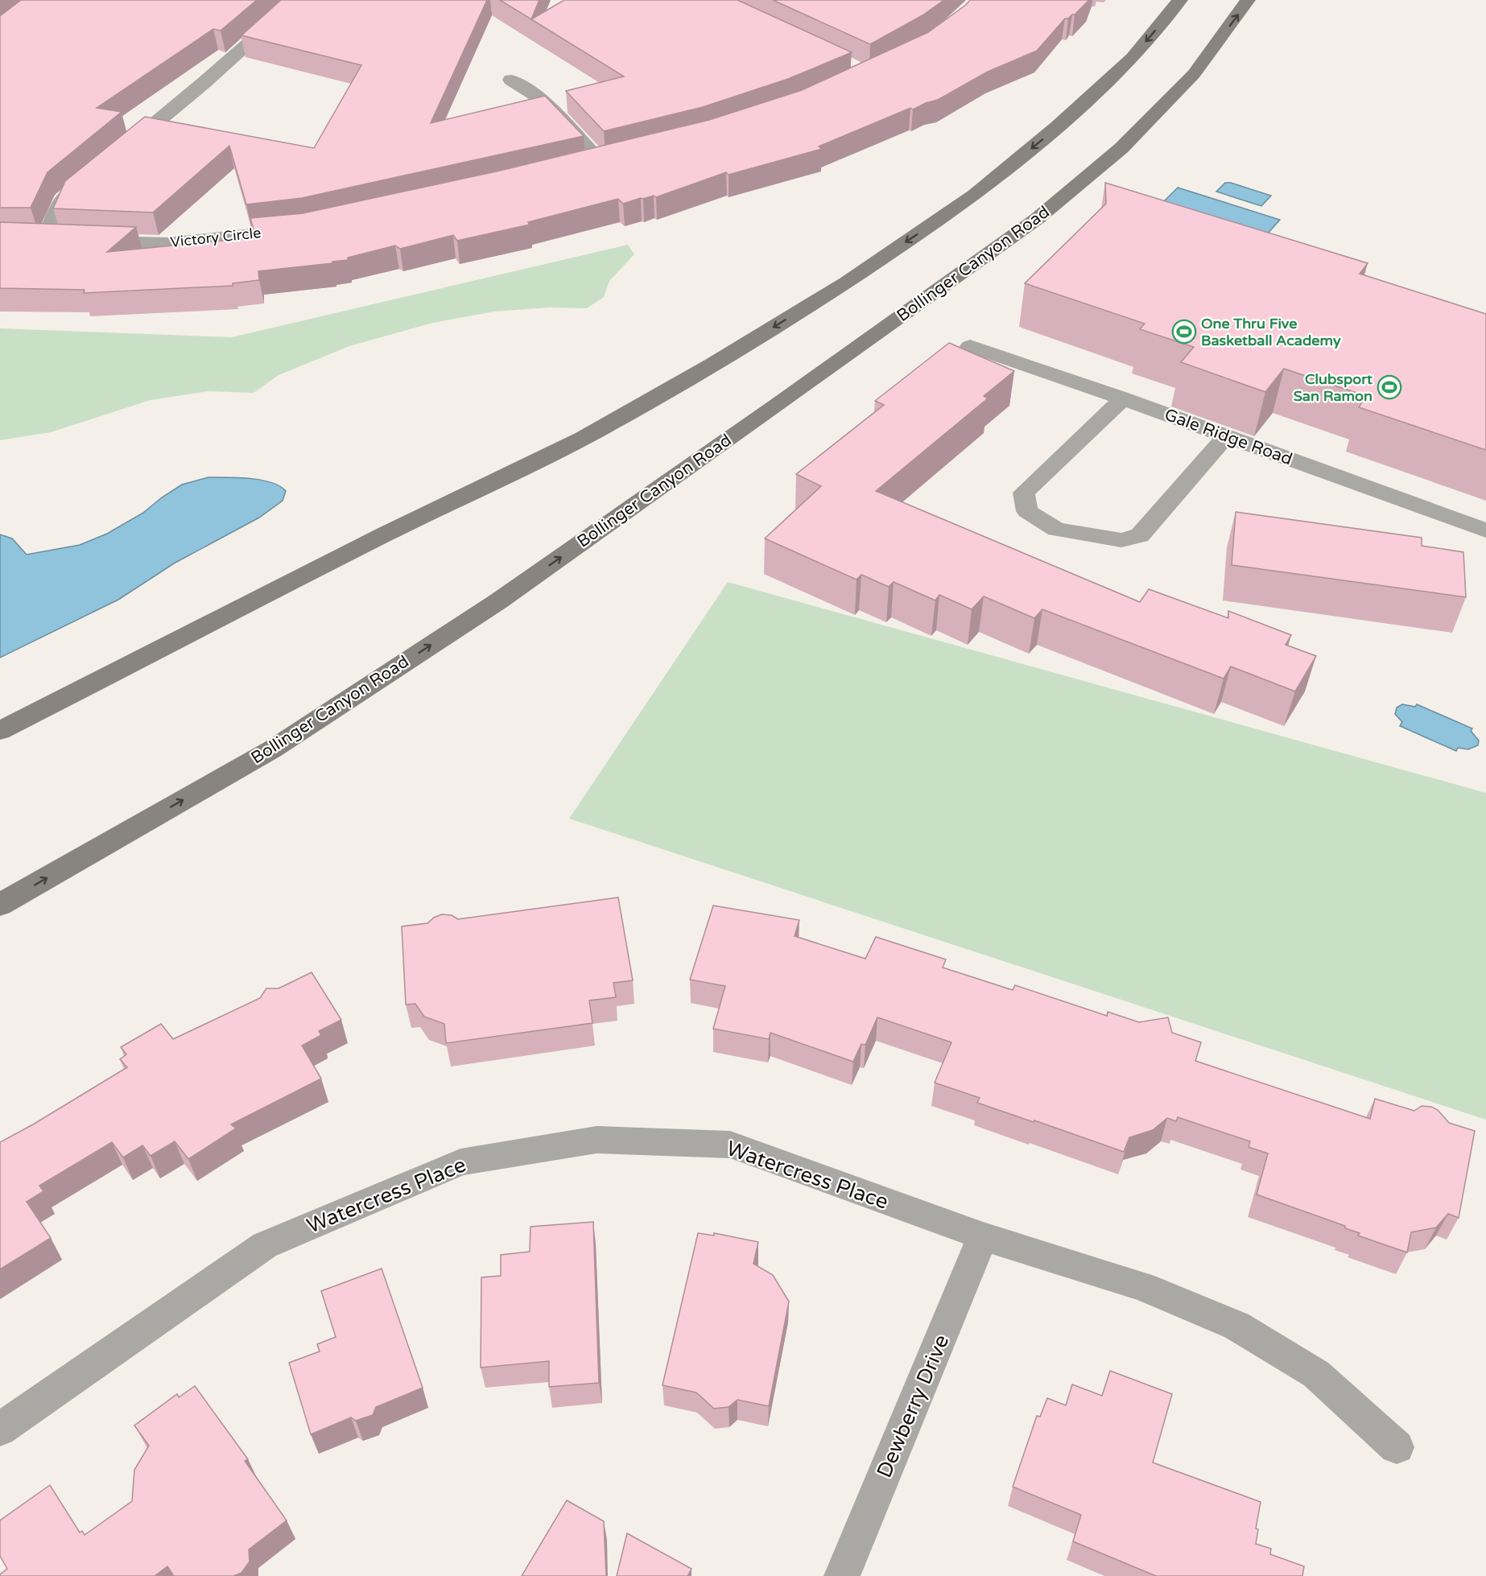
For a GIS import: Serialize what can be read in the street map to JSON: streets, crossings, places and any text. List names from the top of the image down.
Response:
{
  "streets": {
    "main road": ["Bollinger Canyon Road"],
    "street": [
      "Victory Circle",
      "Gale Ridge Road",
      "Watercress Place",
      "Dewberry Drive"
    ]
  },
  "crossings": [
    ["Watercress Place", "Dewberry Drive"]
  ],
  "places": {
    "sports": ["One Thru Five Basketball Academy", "Clubsport San Ramon"]
  }
}
